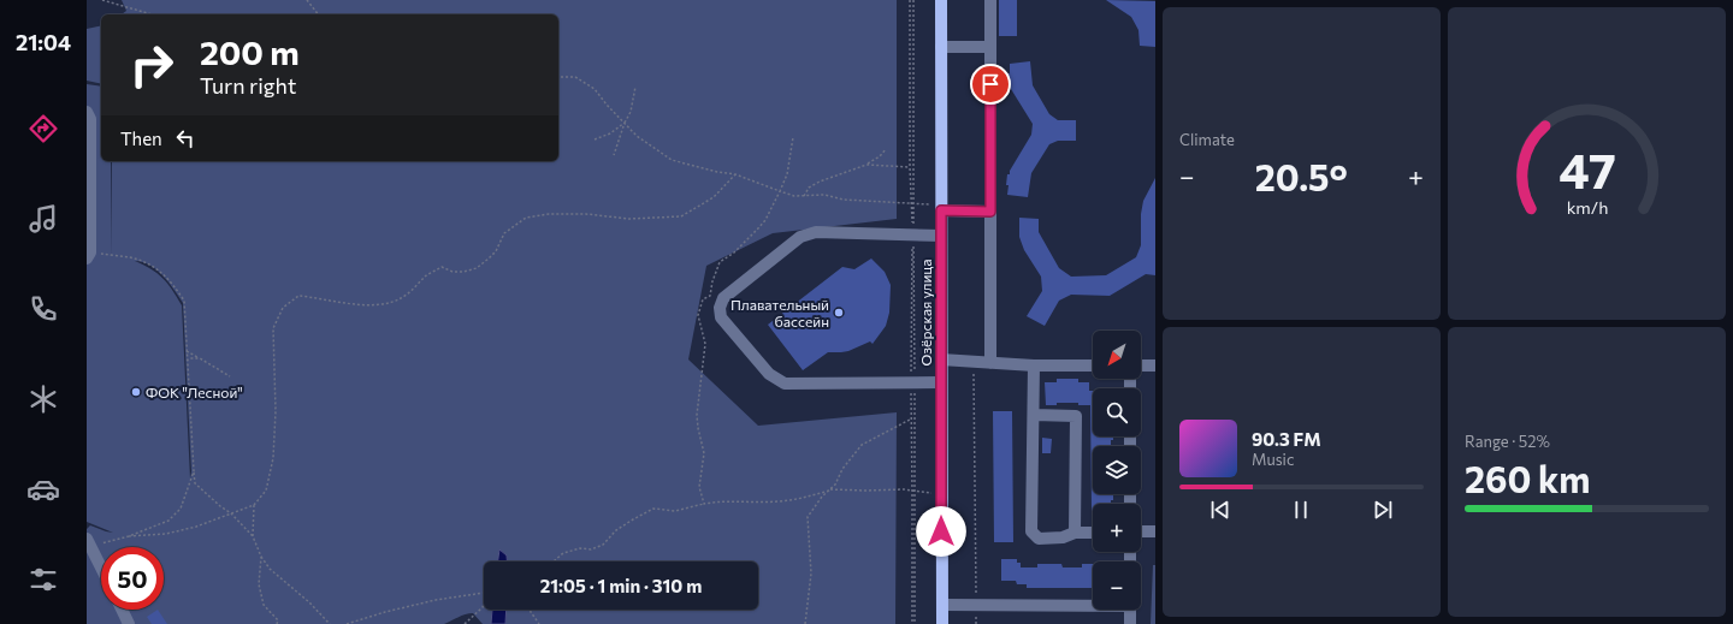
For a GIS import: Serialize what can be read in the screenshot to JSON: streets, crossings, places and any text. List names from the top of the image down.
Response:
{
  "streets": {
    "main road": ["Озёрская улица"]
  },
  "places": ["Плавательный бассейн", "ФОК \"Лесной\""],
  "north": "bottom left",
  "page": {
    "tabs": "21:04",
    "tile": [
      "Climate",
      ["Range · 52%", "260 km"]
    ],
    "turn": ["200 m", "Turn right"],
    "then": "Then",
    "heat": ["−", "20.5°", "+"],
    "map_buttons": ["+", "−"],
    "song": ["90.3 FM", "Music"],
    "limit": "50",
    "trip": "21:05 · 1 min · 310 m",
    "gauge": ["47", "km/h"]
  }
}
